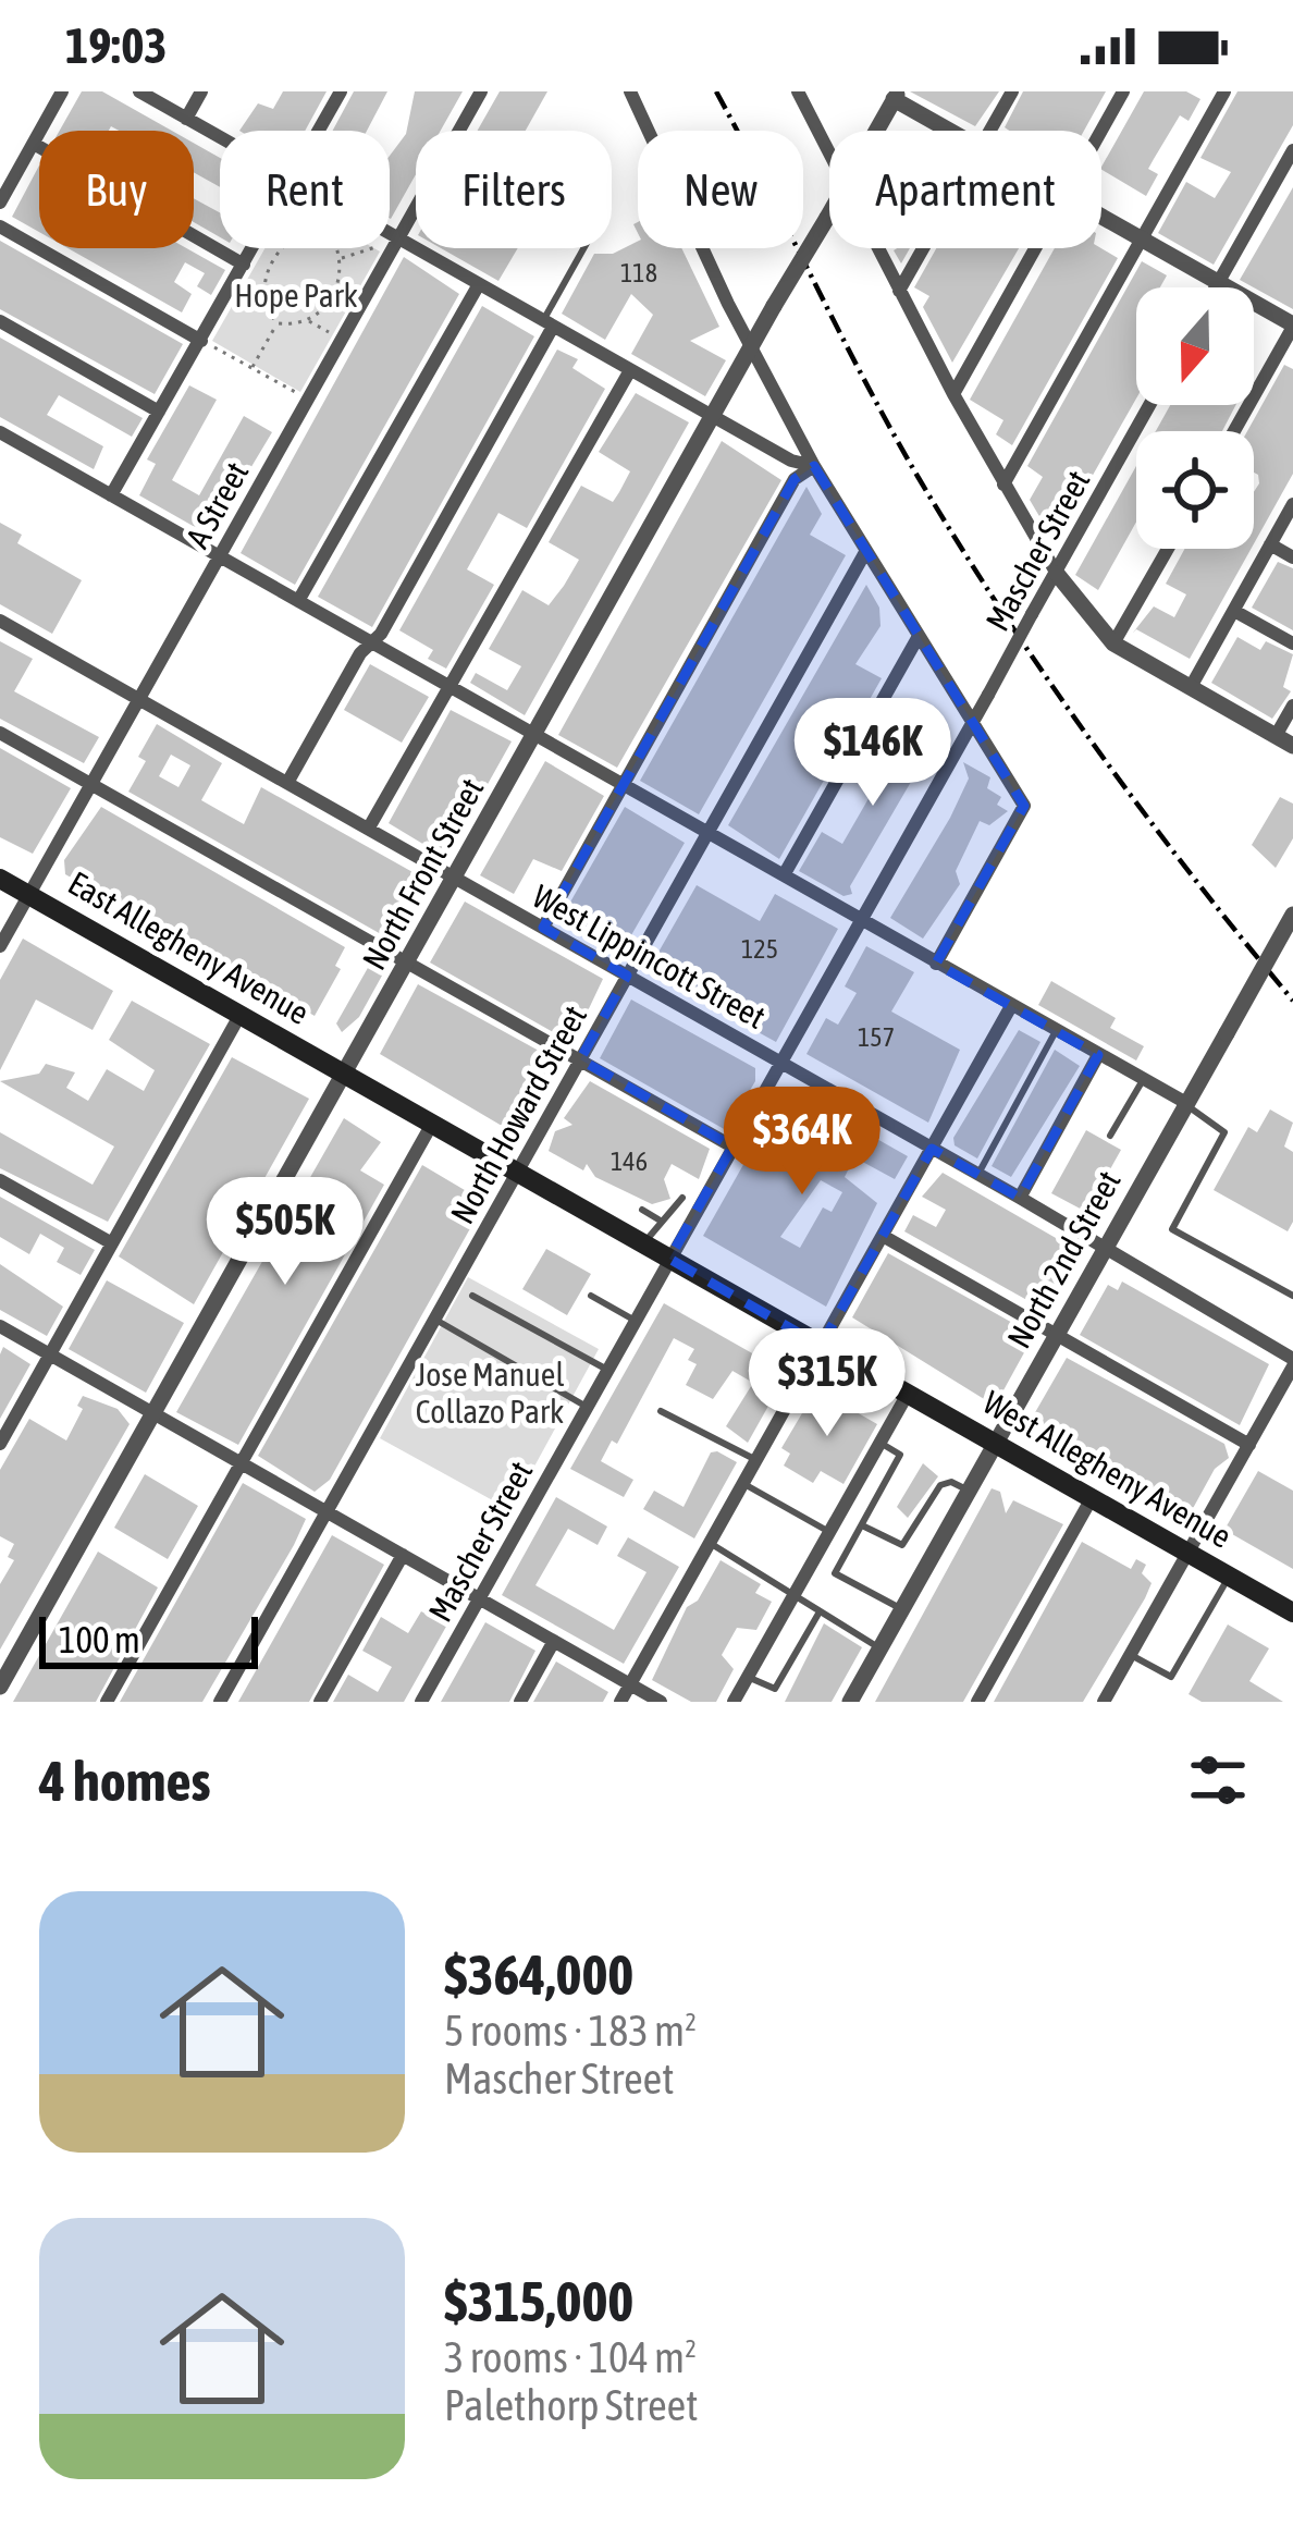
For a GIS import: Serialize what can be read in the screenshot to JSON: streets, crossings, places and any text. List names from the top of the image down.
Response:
{
  "streets": {
    "main road": ["East Allegheny Avenue", "West Allegheny Avenue"],
    "street": [
      "A Street",
      "Mascher Street",
      "North Front Street",
      "West Lippincott Street",
      "North Howard Street",
      "North 2nd Street"
    ]
  },
  "crossings": [
    ["A Street", "East Allegheny Avenue"],
    ["A Street", "West Lippincott Street"],
    ["Mascher Street", "West Lippincott Street"],
    ["Mascher Street", "West Allegheny Avenue"],
    ["North Front Street", "East Allegheny Avenue"],
    ["North Front Street", "West Lippincott Street"],
    ["North Front Street", "West Allegheny Avenue"],
    ["East Allegheny Avenue", "West Allegheny Avenue"],
    ["West Lippincott Street", "North Howard Street"],
    ["West Lippincott Street", "North 2nd Street"],
    ["North Howard Street", "West Allegheny Avenue"],
    ["North 2nd Street", "West Allegheny Avenue"]
  ],
  "parks": ["Hope Park", "Jose Manuel Collazo Park"],
  "house_numbers": [
    "118",
    "125",
    "157",
    "146"
  ],
  "scale_bar": "100 m",
  "north": "bottom",
  "page": {
    "status": "19:03",
    "chip": [
      "Buy",
      "Rent",
      "Filters",
      "New",
      "Apartment"
    ],
    "price": [
      "$146K",
      "$364K",
      "$505K",
      "$315K"
    ],
    "scale": "100 m",
    "heading": "4 homes",
    "list": [
      {
        "name": "$364,000",
        "note": "5 rooms · 183 m² · Mascher Street"
      },
      {
        "name": "$315,000",
        "note": "3 rooms · 104 m² · Palethorp Street"
      }
    ]
  }
}
